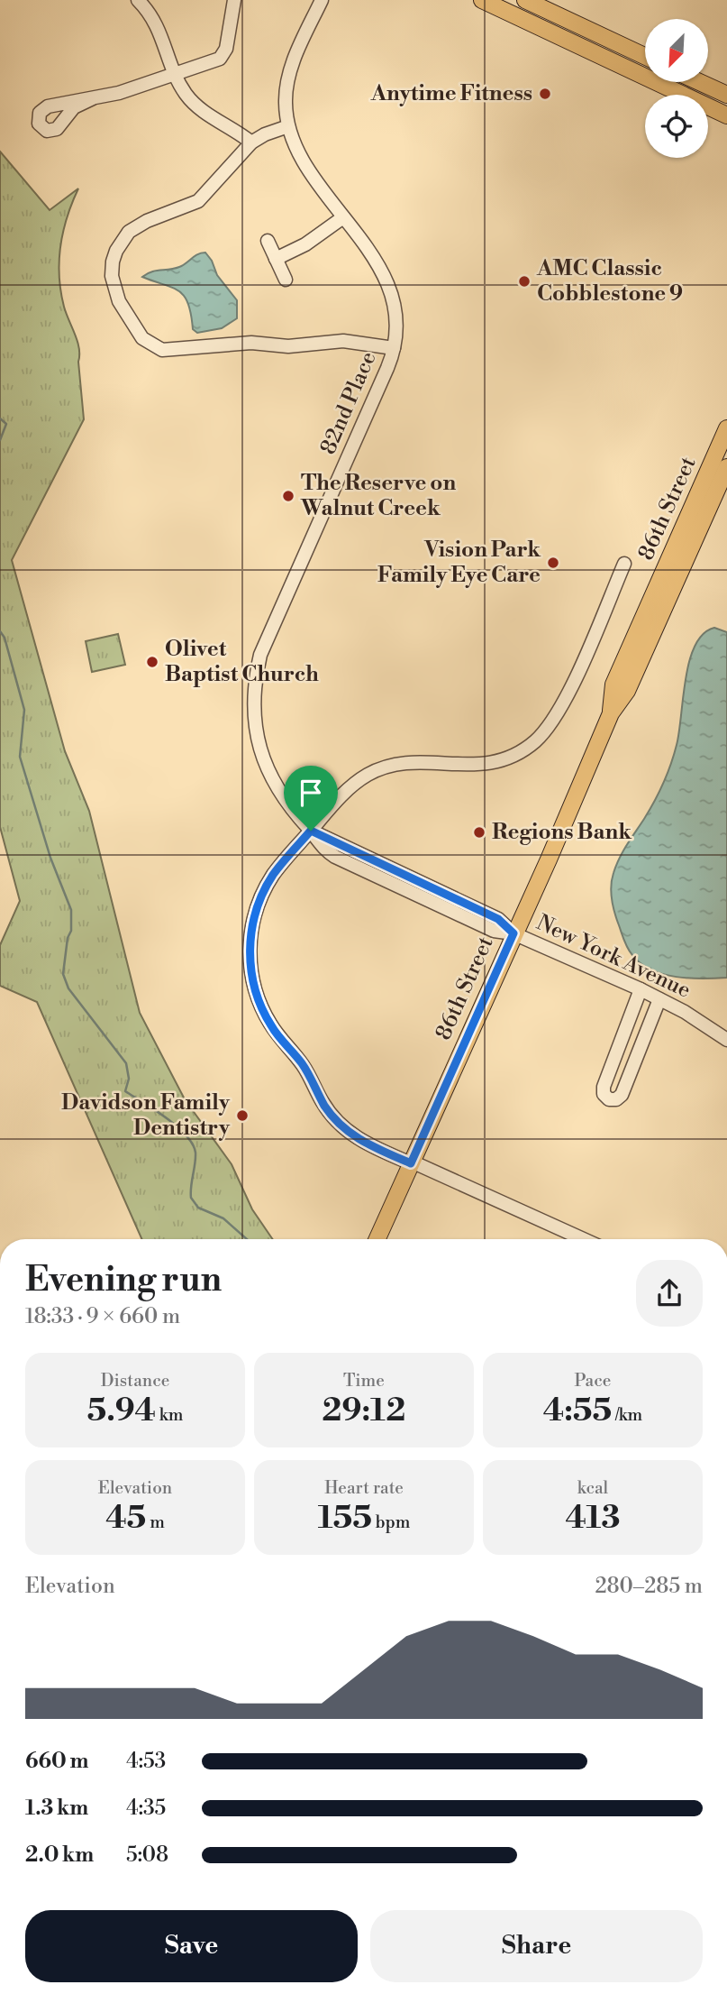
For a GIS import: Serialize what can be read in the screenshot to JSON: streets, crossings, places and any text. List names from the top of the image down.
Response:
{
  "streets": {
    "main road": ["86th Street"],
    "street": ["82nd Place", "New York Avenue"]
  },
  "crossings": [
    ["82nd Place", "New York Avenue"],
    ["86th Street", "New York Avenue"]
  ],
  "places": [
    "Anytime Fitness",
    "AMC Classic Cobblestone 9",
    "The Reserve on Walnut Creek",
    "Vision Park Family Eye Care",
    "Olivet Baptist Church",
    "Regions Bank",
    "Davidson Family Dentistry"
  ],
  "north": "bottom left",
  "page": {
    "heading": ["Evening run", "18:33 · 9 × 660 m"],
    "stats": [
      ["Distance", "5.94 km"],
      ["Time", "29:12"],
      ["Pace", "4:55 /km"],
      ["Elevation", "45 m"],
      ["Heart rate", "155 bpm"],
      ["kcal", "413"]
    ],
    "chart": ["Elevation", "280–285 m"],
    "list": [
      {
        "name": "660 m",
        "note": "4:53"
      },
      {
        "name": "1.3 km",
        "note": "4:35"
      },
      {
        "name": "2.0 km",
        "note": "5:08"
      }
    ],
    "buttons": ["Save", "Share"]
  }
}
